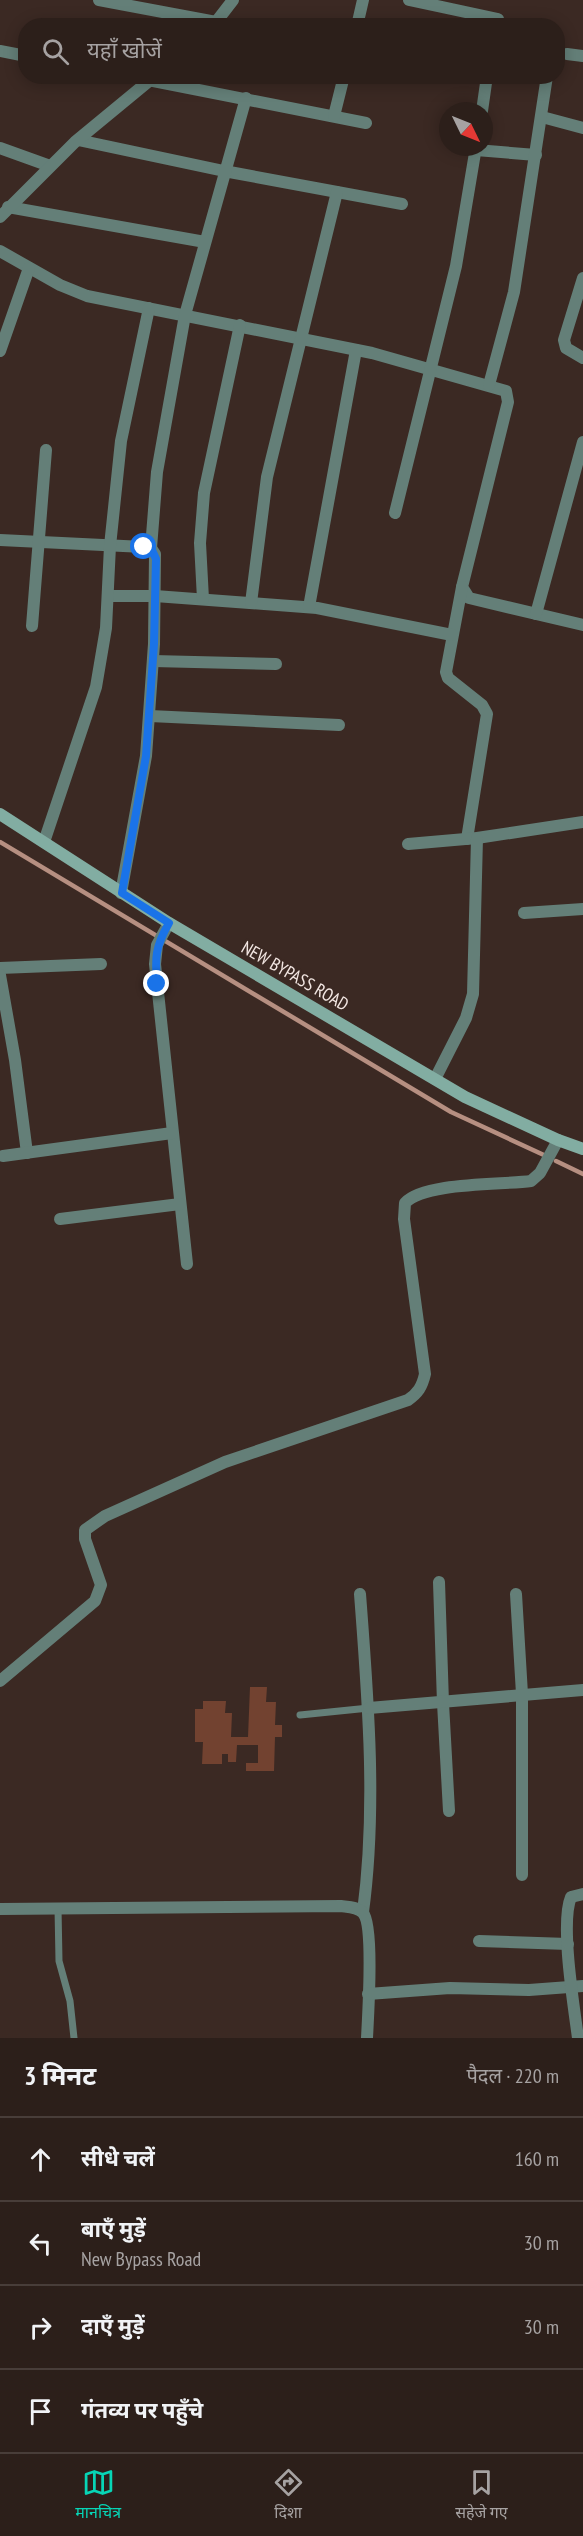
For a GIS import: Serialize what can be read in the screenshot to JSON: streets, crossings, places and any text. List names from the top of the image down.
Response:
{
  "streets": {
    "main road": ["NEW BYPASS ROAD"]
  },
  "north": "bottom right",
  "page": {
    "search": "यहाँ खोजें",
    "heading": ["3 मिनट", "पैदल · 220 m"],
    "list": [
      ["सीधे चलें", "160 m"],
      ["बाएँ मुड़ें", "New Bypass Road", "30 m"],
      ["दाएँ मुड़ें", "30 m"],
      "गंतव्य पर पहुँचे"
    ],
    "nav": ["मानचित्र", "दिशा", "सहेजे गए"]
  }
}
